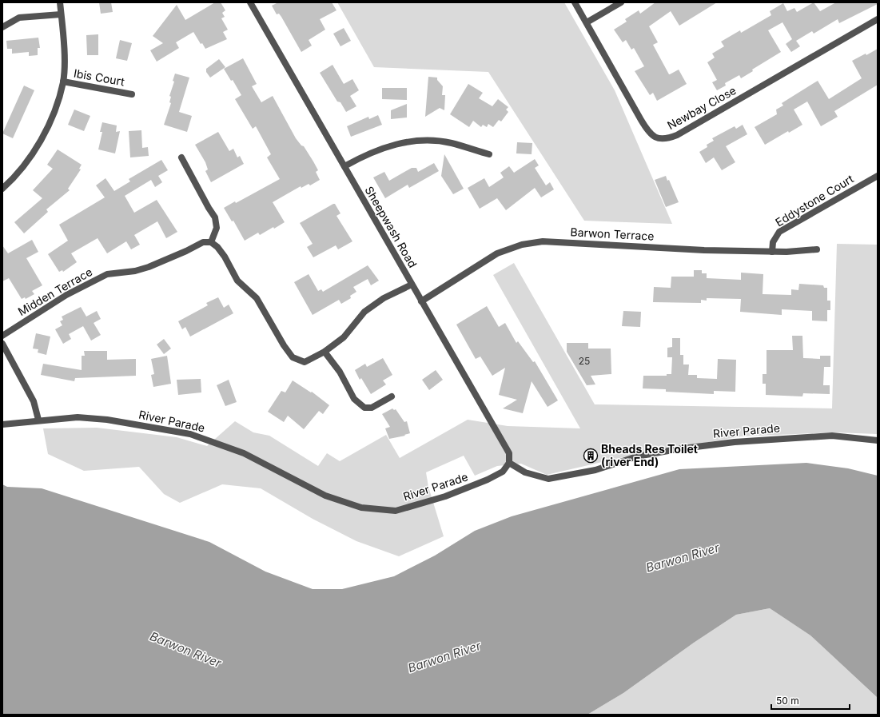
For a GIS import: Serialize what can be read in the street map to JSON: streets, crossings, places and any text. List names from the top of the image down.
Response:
{
  "streets": {
    "street": [
      "Ibis Court",
      "Newbay Close",
      "Eddystone Court",
      "Sheepwash Road",
      "Barwon Terrace",
      "Midden Terrace",
      "River Parade"
    ]
  },
  "crossings": [
    ["Eddystone Court", "Barwon Terrace"],
    ["Sheepwash Road", "Barwon Terrace"],
    ["Sheepwash Road", "River Parade"]
  ],
  "water": ["Barwon River"],
  "places": {
    "building": ["Bheads Res Toilet (river End)"]
  },
  "house_numbers": ["25"],
  "scale_bar": "50 m"
}
